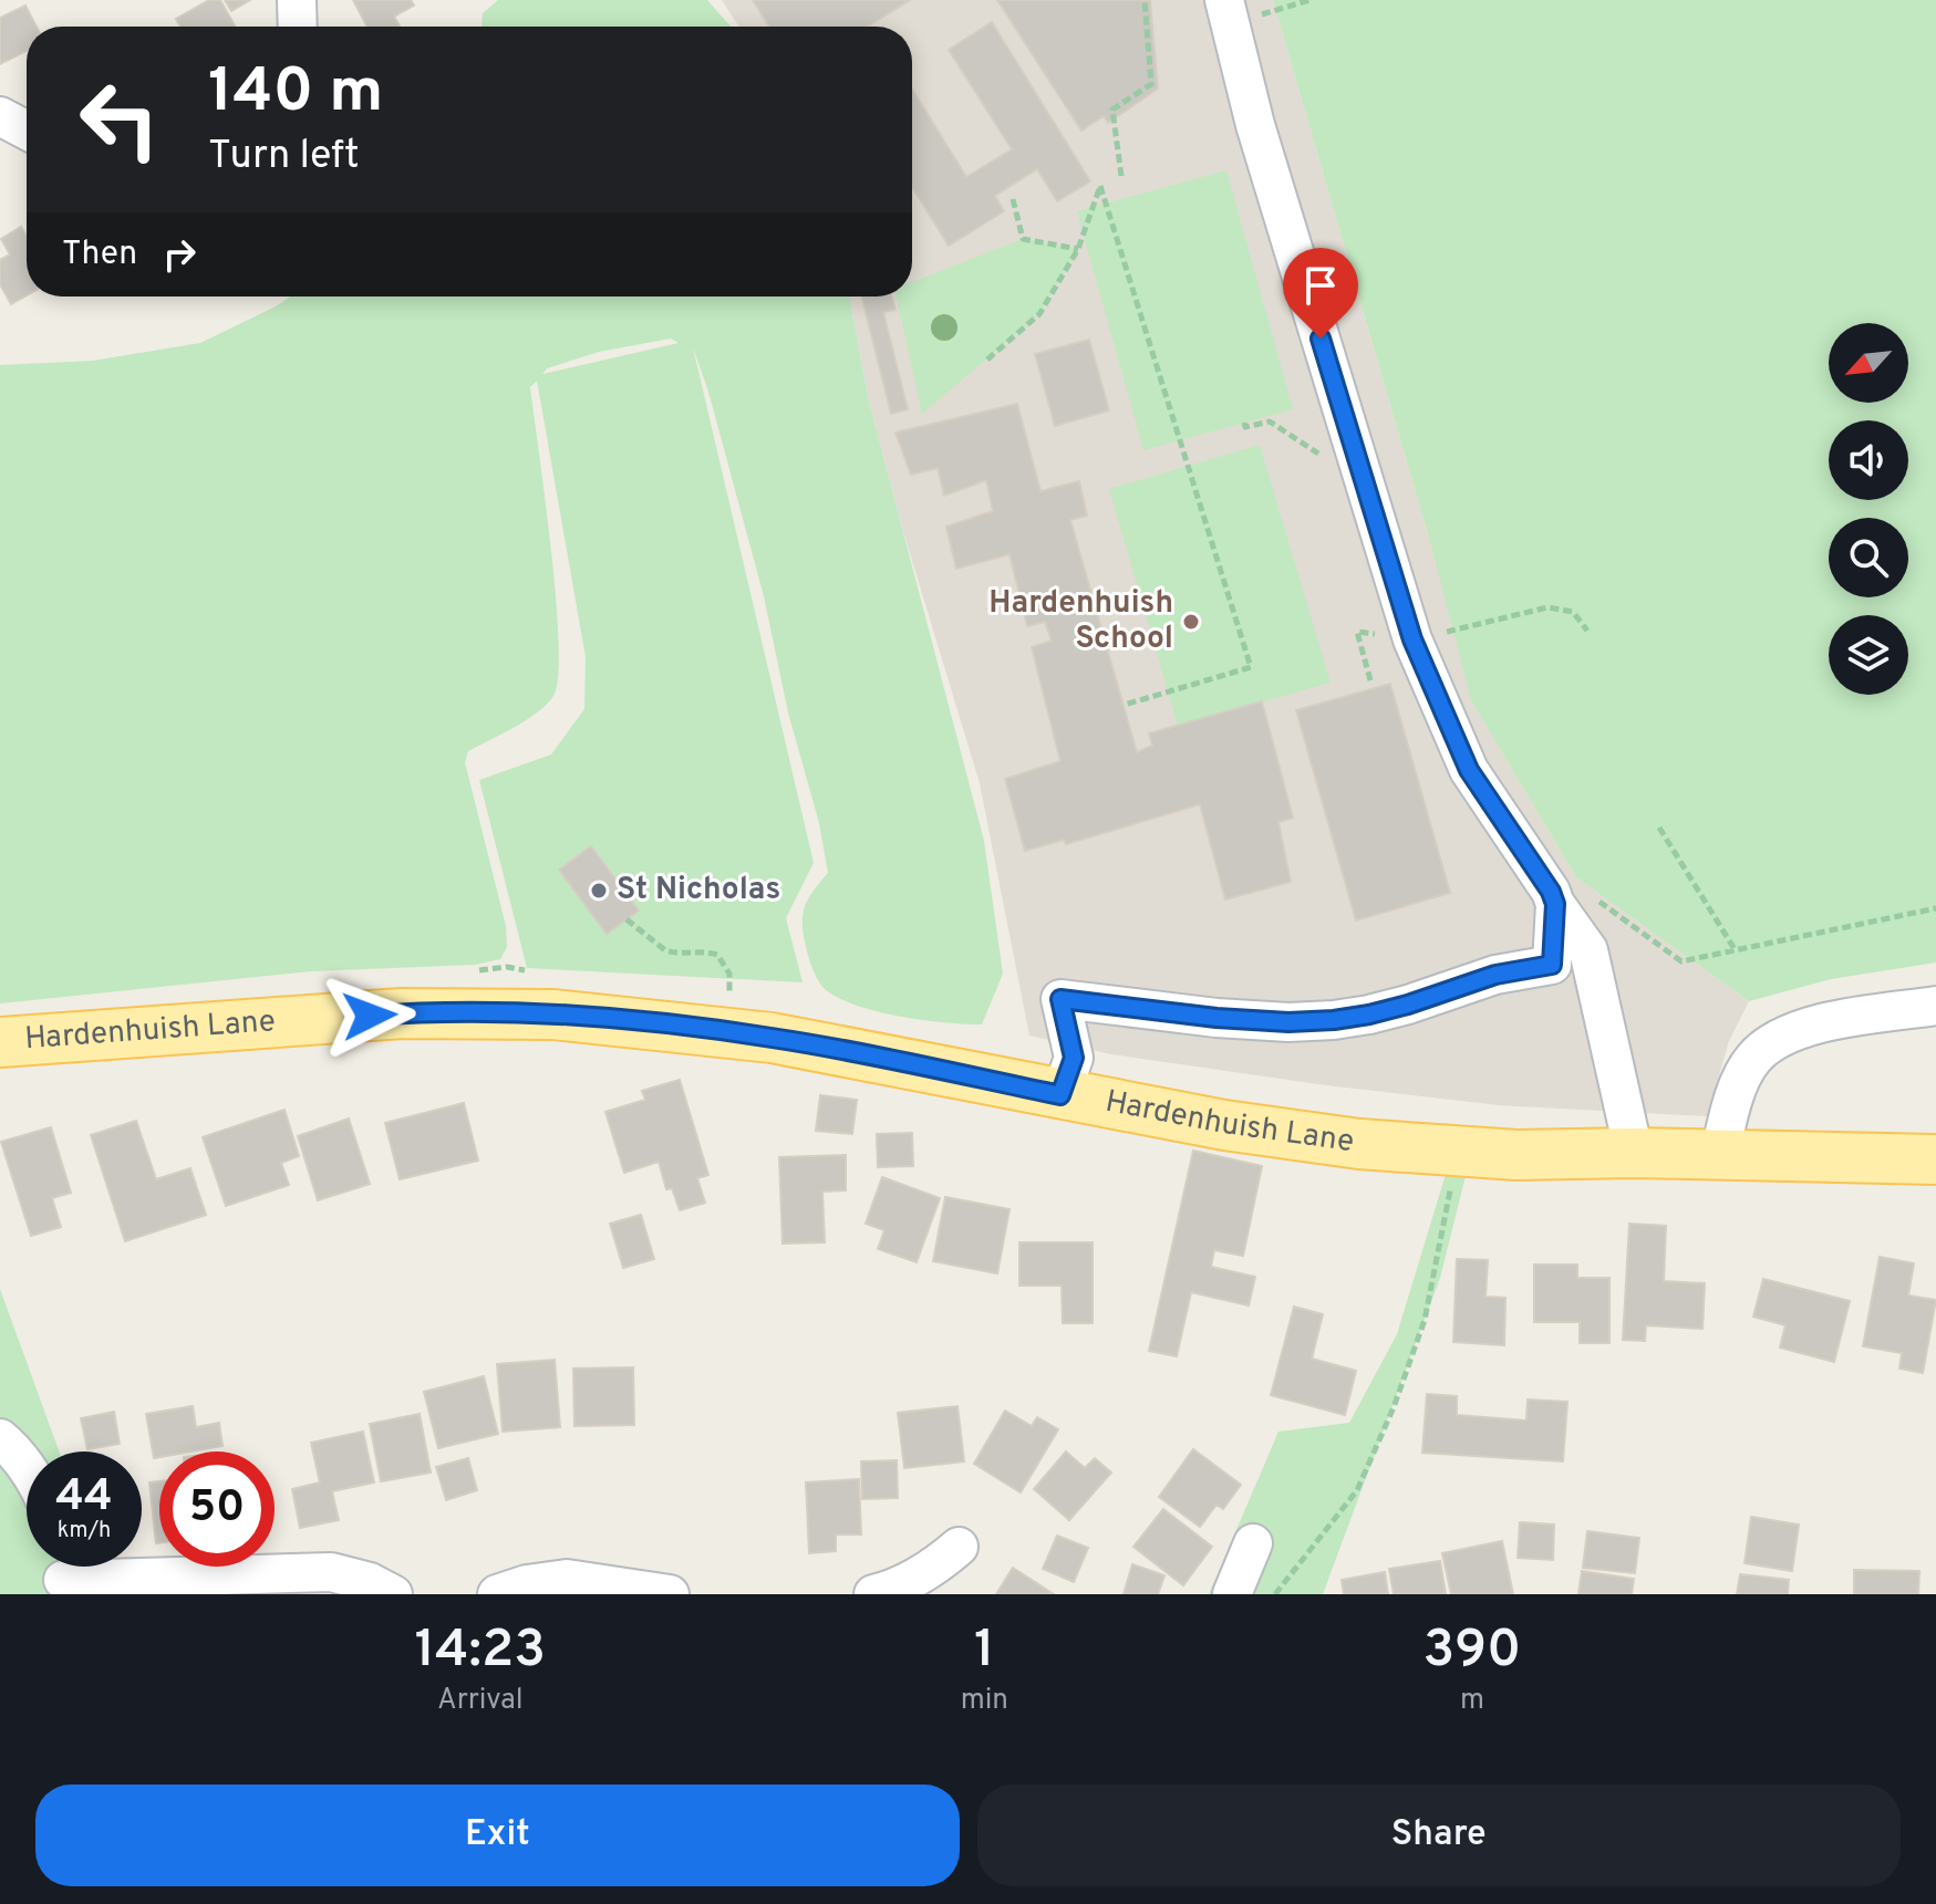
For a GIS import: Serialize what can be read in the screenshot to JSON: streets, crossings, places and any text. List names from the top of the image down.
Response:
{
  "streets": {
    "main road": ["Hardenhuish Lane"]
  },
  "places": ["Hardenhuish School", "St Nicholas"],
  "north": "bottom left",
  "page": {
    "turn": ["140 m", "Turn left"],
    "then": "Then",
    "speed": "44 km/h",
    "limit": "50",
    "eta": [
      "14:23",
      "Arrival",
      "1",
      "min",
      "390",
      "m"
    ],
    "buttons": ["Exit", "Share"]
  }
}
